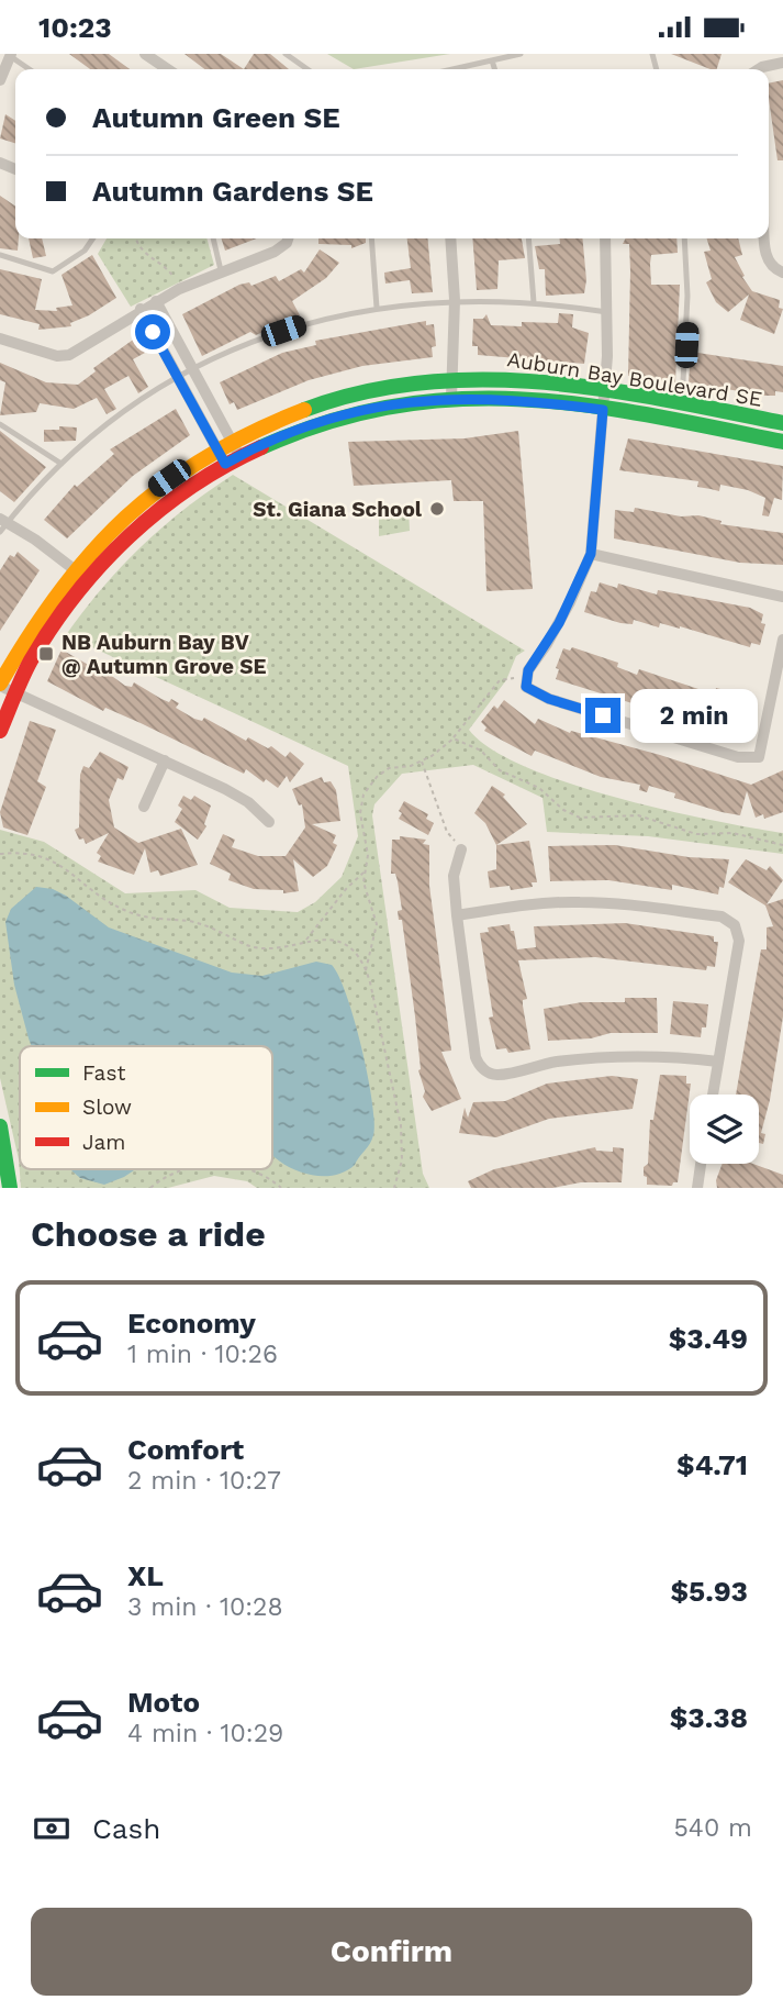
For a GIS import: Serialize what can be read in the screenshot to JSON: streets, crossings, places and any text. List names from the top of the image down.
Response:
{
  "streets": {
    "street": ["Auburn Bay Boulevard SE"]
  },
  "places": {
    "other": ["St. Giana School"],
    "transit": ["NB Auburn Bay BV @ Autumn Grove SE"]
  },
  "legend": ["Fast", "Slow", "Jam"],
  "page": {
    "status": "10:23",
    "banner": ["Autumn Green SE", "Autumn Gardens SE"],
    "bubble": "2 min",
    "heading": "Choose a ride",
    "list": [
      {
        "name": "Economy",
        "note": "1 min · 10:26",
        "value": "$3.49"
      },
      {
        "name": "Comfort",
        "note": "2 min · 10:27",
        "value": "$4.71"
      },
      {
        "name": "XL",
        "note": "3 min · 10:28",
        "value": "$5.93"
      },
      {
        "name": "Moto",
        "note": "4 min · 10:29",
        "value": "$3.38"
      }
    ],
    "pay": ["Cash", "540 m"],
    "buttons": "Confirm"
  }
}
